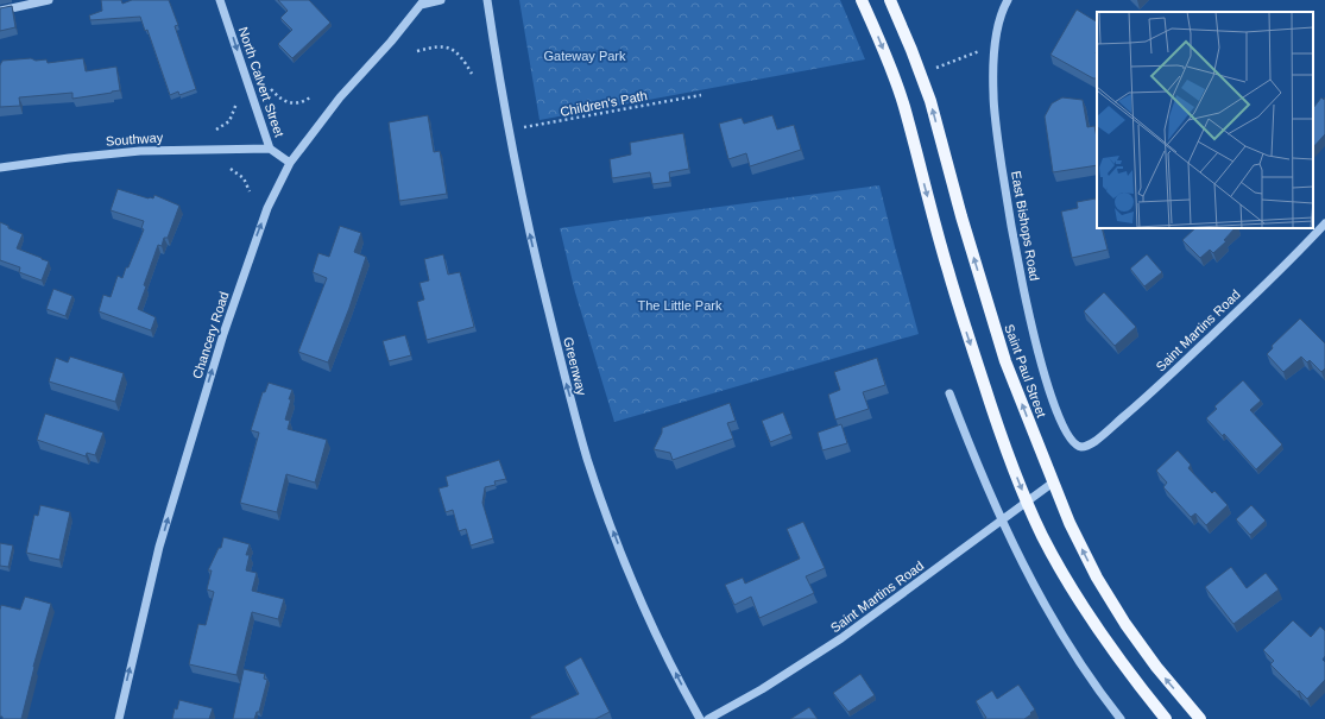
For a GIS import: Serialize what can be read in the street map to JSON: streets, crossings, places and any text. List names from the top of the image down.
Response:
{
  "streets": {
    "main road": ["Saint Paul Street"],
    "street": [
      "North Calvert Street",
      "Southway",
      "East Bishops Road",
      "Saint Martins Road",
      "Chancery Road",
      "Greenway"
    ],
    "path": ["Children's Path"]
  },
  "crossings": [
    ["North Calvert Street", "Southway"],
    ["North Calvert Street", "Chancery Road"],
    ["Children's Path", "Greenway"],
    ["East Bishops Road", "Saint Martins Road"],
    ["Saint Martins Road", "Saint Paul Street"]
  ],
  "one_way": ["North Calvert Street", "Chancery Road", "Greenway"],
  "parks": ["Gateway Park", "The Little Park"]
}
